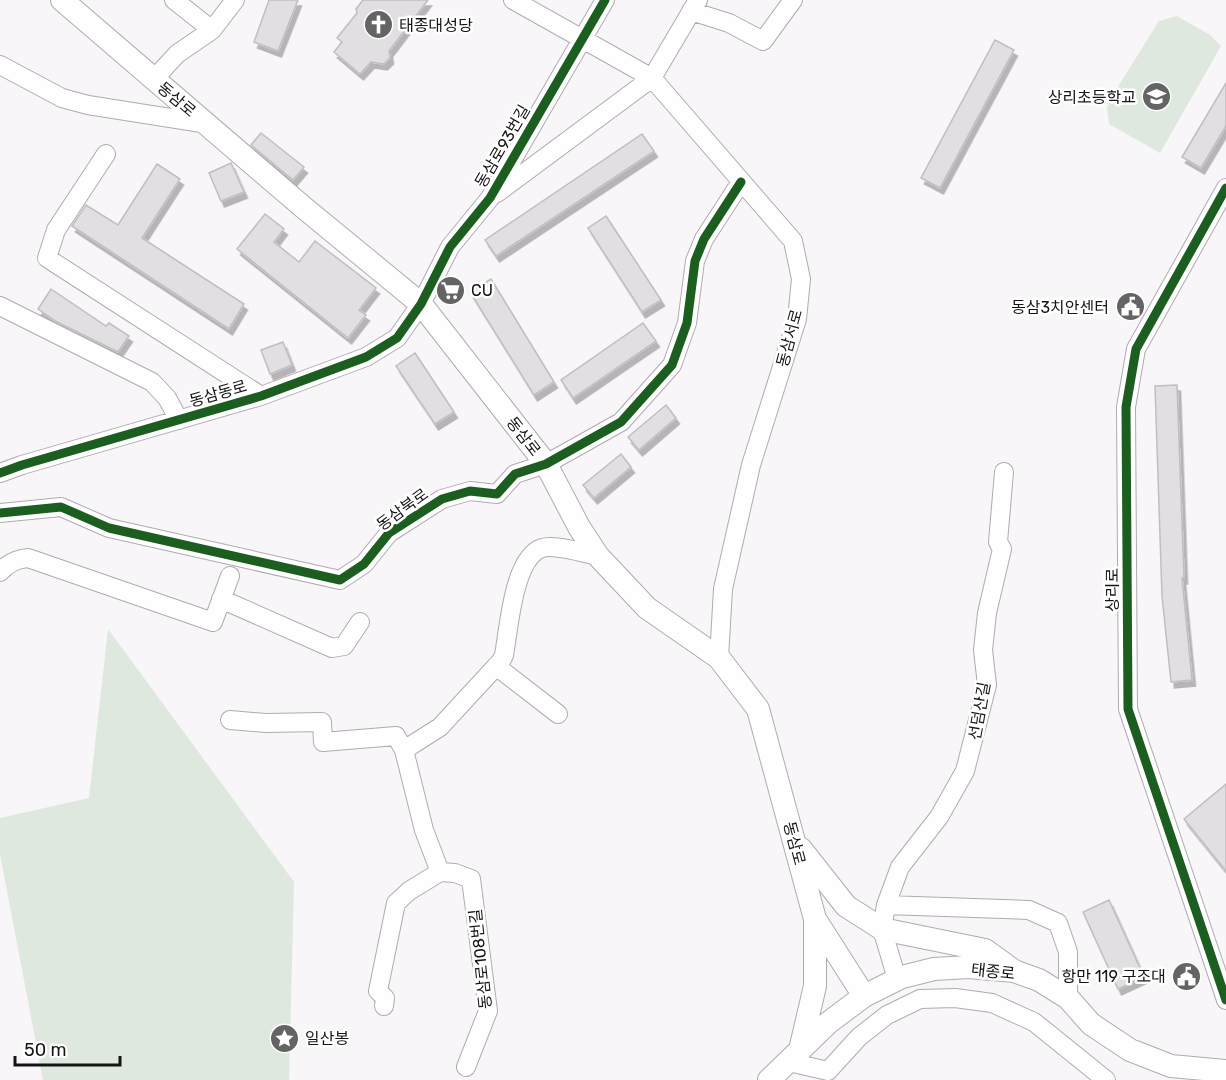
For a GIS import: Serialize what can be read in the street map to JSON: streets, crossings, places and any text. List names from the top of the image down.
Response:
{
  "streets": {
    "main road": ["동삼로", "태종로"],
    "street": [
      "동삼로93번길",
      "동삼서로",
      "동삼동로",
      "동삼북로",
      "상리로",
      "선덤산길",
      "동삼로108번길"
    ]
  },
  "crossings": [
    ["동삼로", "동삼로93번길"],
    ["동삼로", "동삼서로"],
    ["동삼로", "동삼동로"],
    ["동삼로", "동삼북로"],
    ["동삼로", "태종로"],
    ["동삼로93번길", "동삼서로"],
    ["동삼로93번길", "동삼동로"],
    ["동삼서로", "동삼북로"]
  ],
  "places": {
    "church": ["태종대성당"],
    "school or university": ["상리초등학교"],
    "supermarket": ["CU"],
    "public building": ["동삼3치안센터", "항만 119 구조대"],
    "place": ["일산봉"]
  },
  "scale_bar": "50 m"
}
